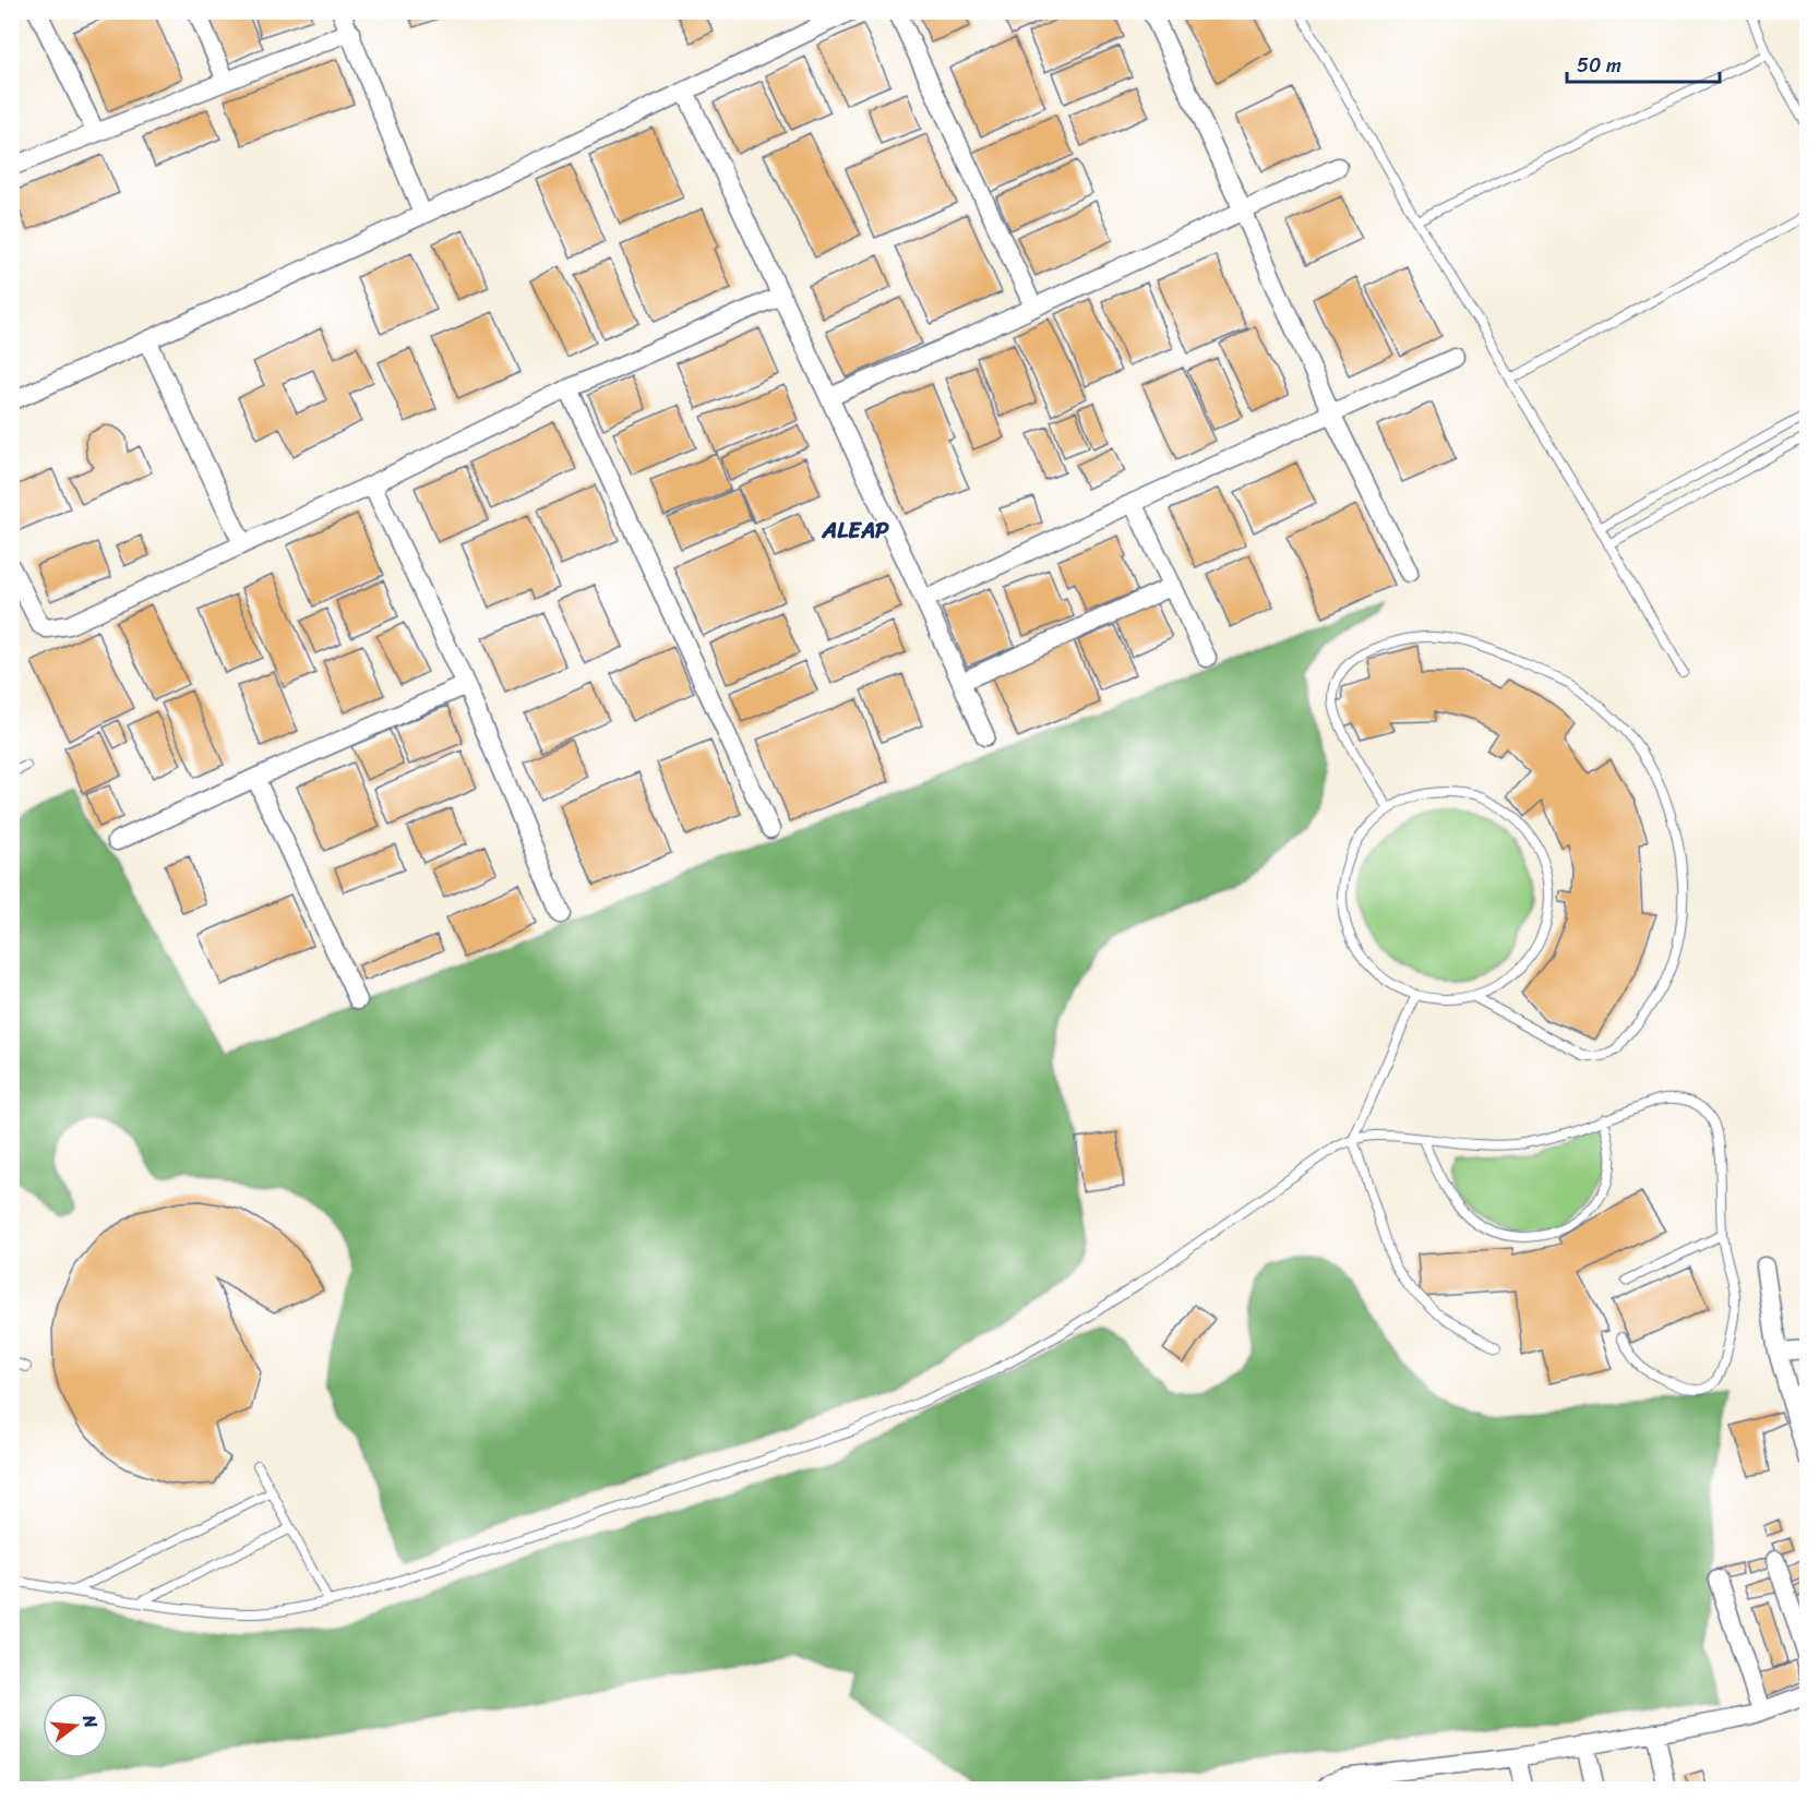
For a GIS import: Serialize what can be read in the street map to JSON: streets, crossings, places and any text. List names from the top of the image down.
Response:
{
  "districts": ["ALEAP"],
  "scale_bar": "50 m",
  "north": "right"
}
